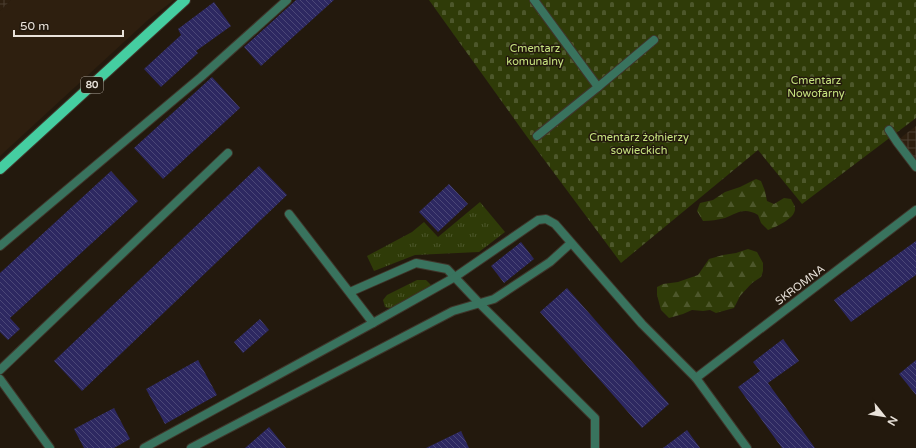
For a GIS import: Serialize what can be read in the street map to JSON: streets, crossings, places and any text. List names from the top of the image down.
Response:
{
  "streets": {
    "main road": ["80"],
    "street": ["SKROMNA"]
  },
  "parks": ["Cmentarz komunalny", "Cmentarz Nowofarny", "Cmentarz żołnierzy sowieckich"],
  "scale_bar": "50 m",
  "north": "bottom right"
}
